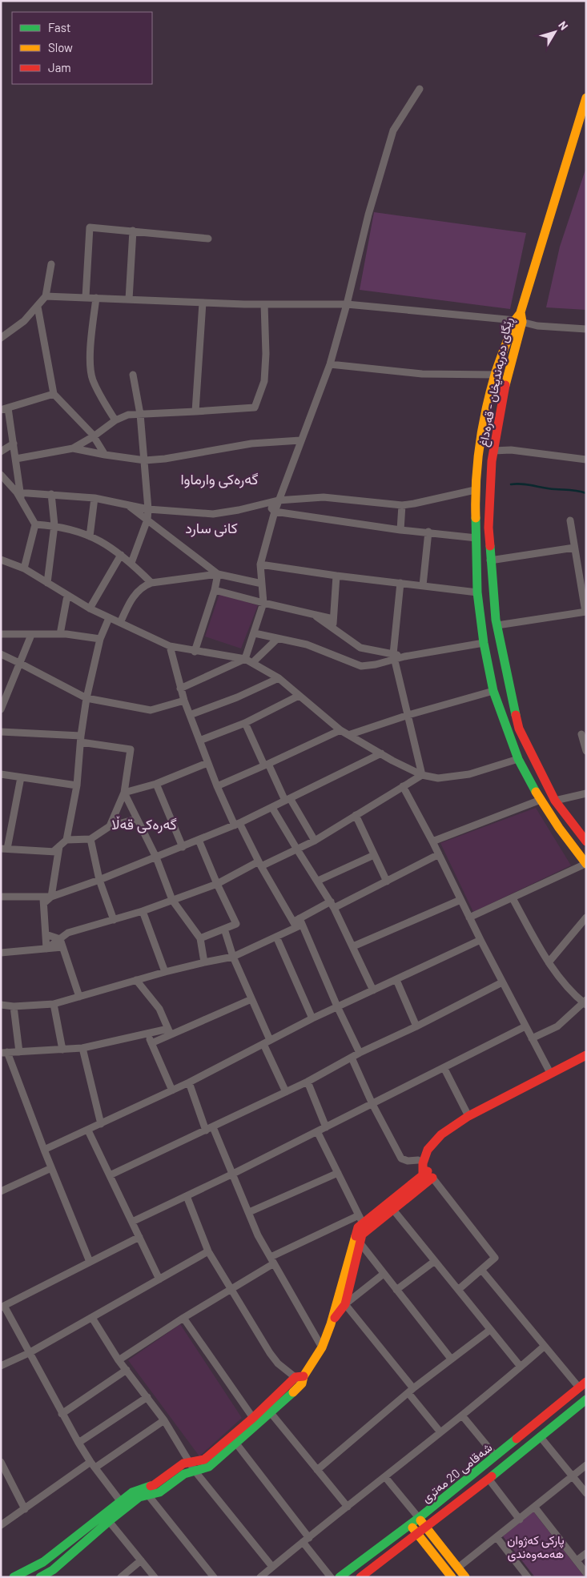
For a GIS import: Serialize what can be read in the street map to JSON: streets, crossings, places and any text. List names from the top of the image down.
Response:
{
  "streets": {
    "main road": ["ڕێگای دەربەندیخان - قەرەداغ", "شەقامی 20 مەتری"]
  },
  "districts": ["گەرەکی وارماوا", "کانی سارد", "گەرەکی قەڵا"],
  "parks": ["پارکی کەژوان هەمەوەندی"],
  "legend": ["Fast", "Slow", "Jam"],
  "north": "top right"
}
